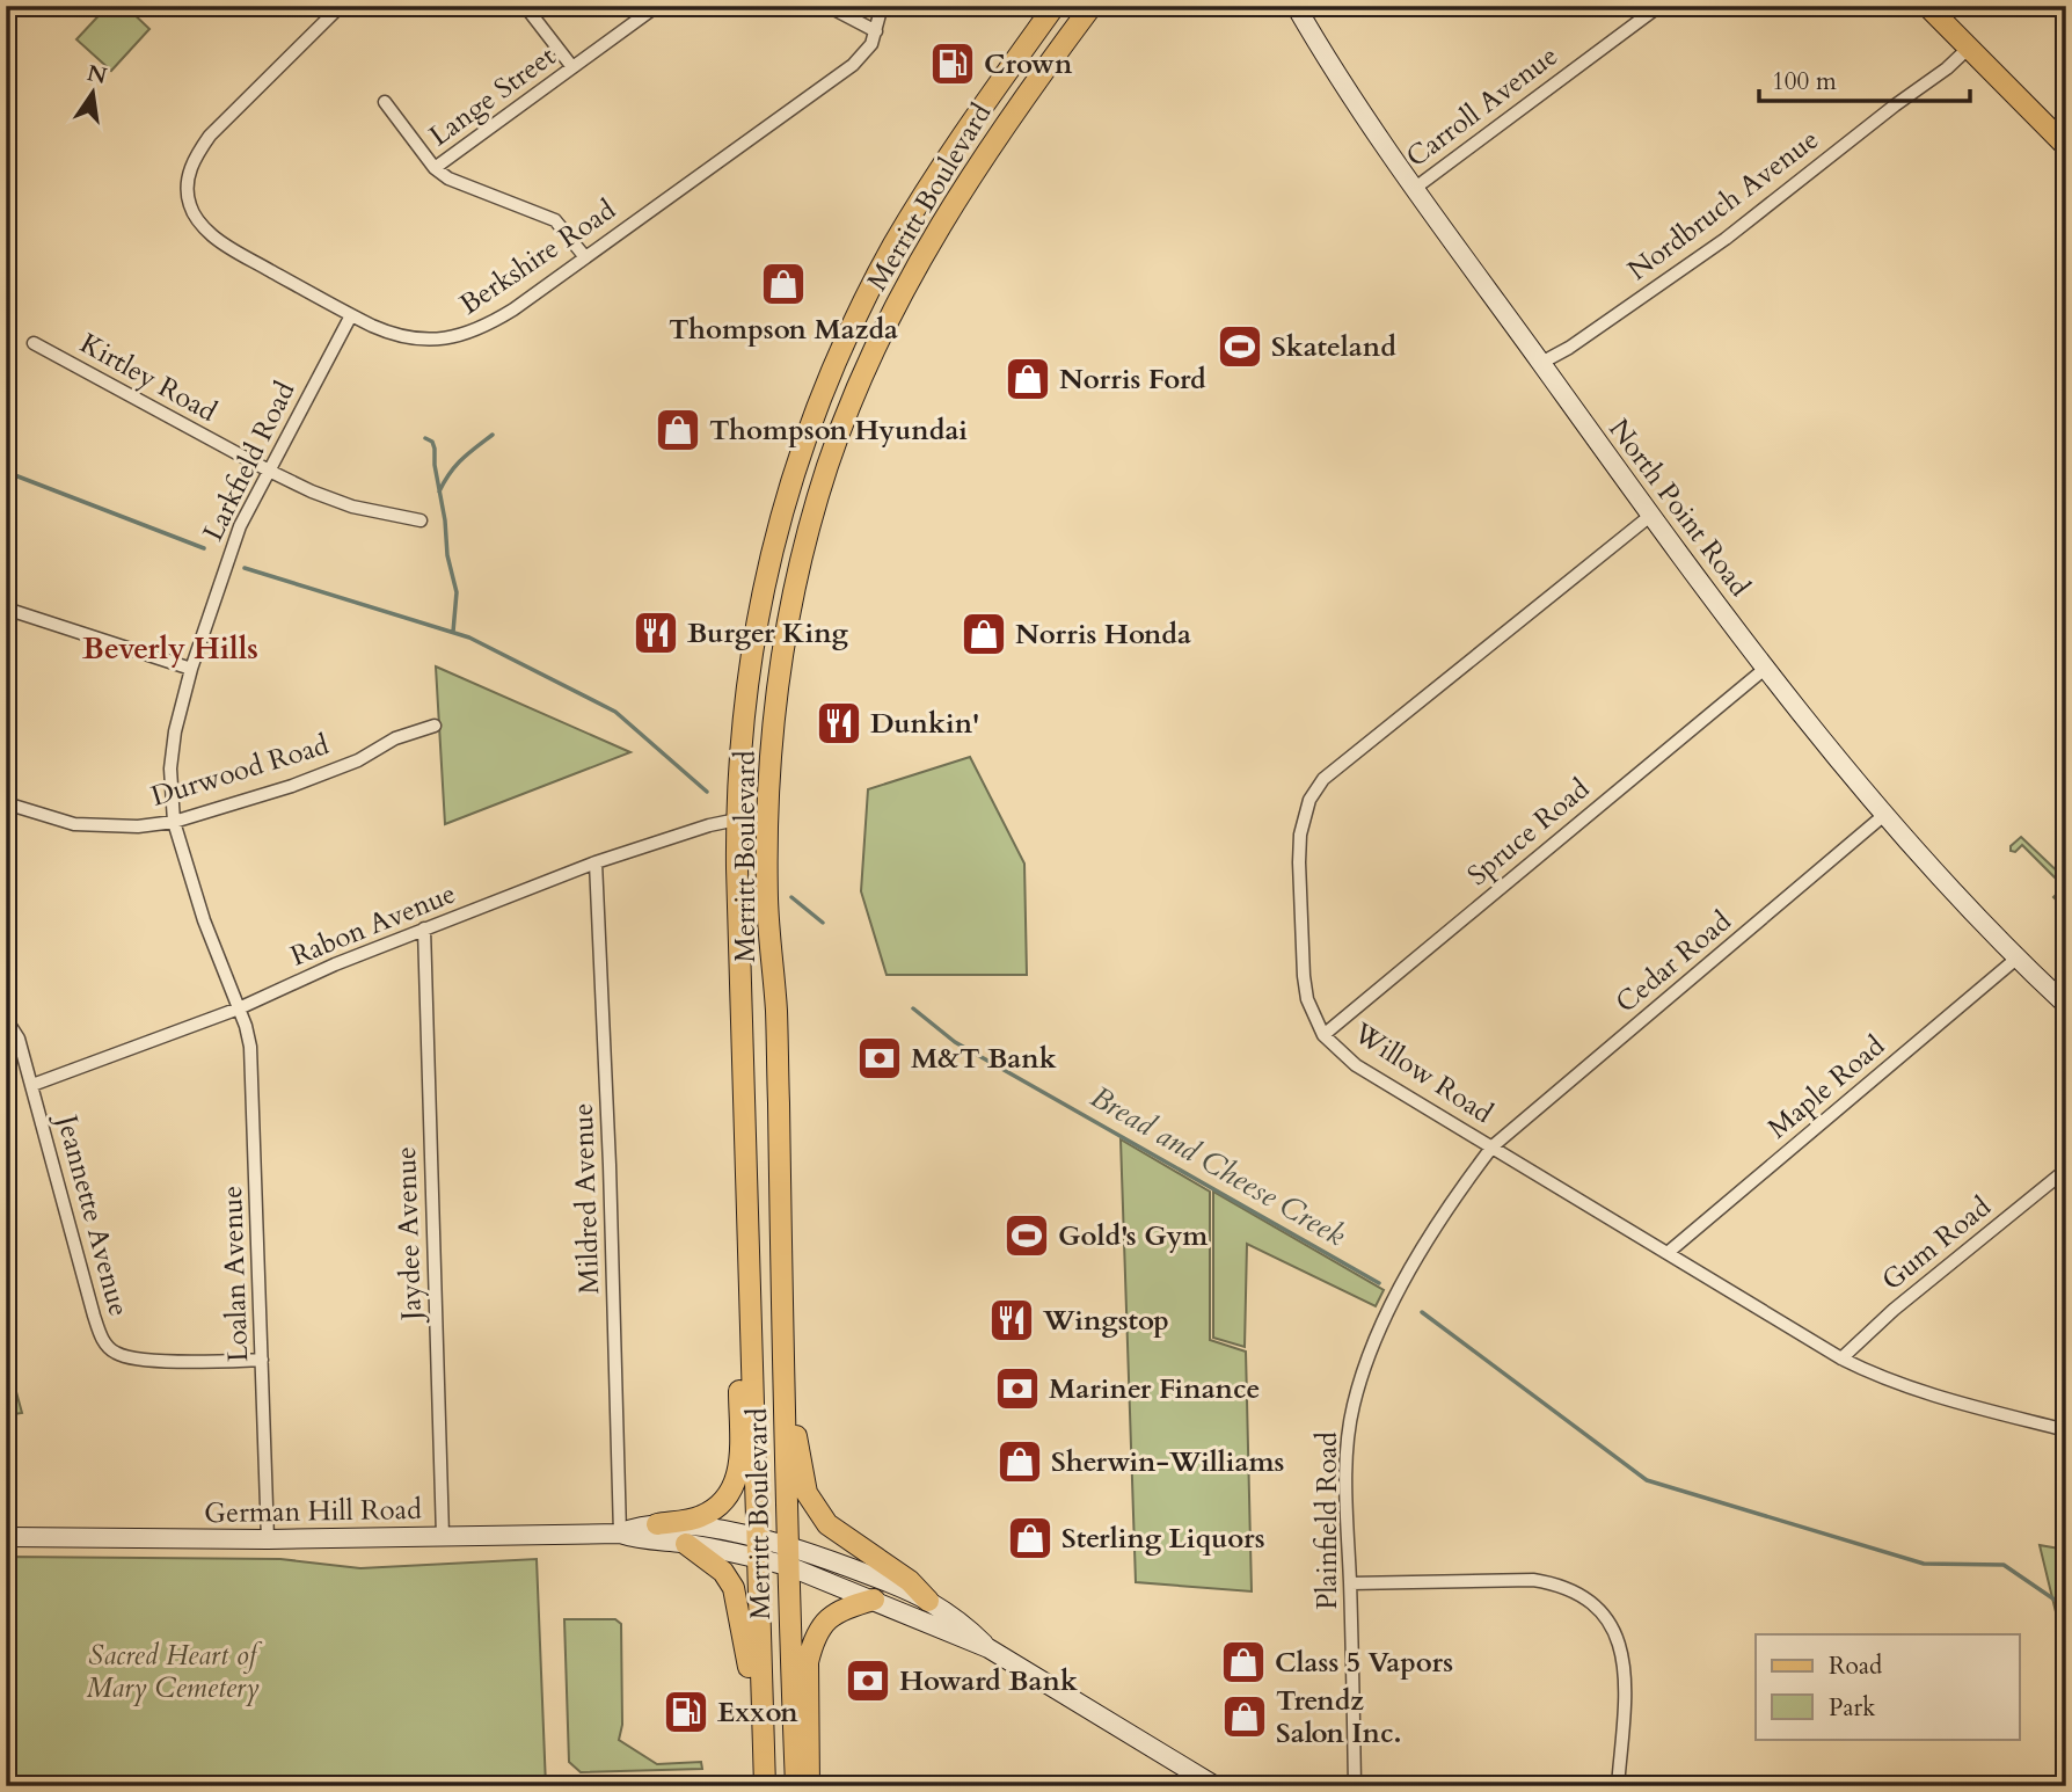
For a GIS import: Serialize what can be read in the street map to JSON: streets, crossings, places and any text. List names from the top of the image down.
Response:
{
  "streets": {
    "main road": ["Merritt Boulevard"],
    "street": [
      "Lange Street",
      "Carroll Avenue",
      "Nordbruch Avenue",
      "Berkshire Road",
      "Kirtley Road",
      "Larkfield Road",
      "North Point Road",
      "Durwood Road",
      "Spruce Road",
      "Rabon Avenue",
      "Cedar Road",
      "Willow Road",
      "Maple Road",
      "Mildred Avenue",
      "Jeannette Avenue",
      "Jaydee Avenue",
      "Gum Road",
      "Loalan Avenue",
      "German Hill Road",
      "Plainfield Road"
    ]
  },
  "crossings": [
    ["Carroll Avenue", "North Point Road"],
    ["Merritt Boulevard", "Rabon Avenue"],
    ["Merritt Boulevard", "German Hill Road"],
    ["Nordbruch Avenue", "North Point Road"],
    ["Berkshire Road", "Larkfield Road"],
    ["Kirtley Road", "Larkfield Road"],
    ["Larkfield Road", "Durwood Road"],
    ["Larkfield Road", "Rabon Avenue"],
    ["Larkfield Road", "Loalan Avenue"],
    ["North Point Road", "Spruce Road"],
    ["North Point Road", "Cedar Road"],
    ["North Point Road", "Willow Road"],
    ["North Point Road", "Maple Road"],
    ["Spruce Road", "Willow Road"],
    ["Rabon Avenue", "Mildred Avenue"],
    ["Rabon Avenue", "Jeannette Avenue"],
    ["Rabon Avenue", "Jaydee Avenue"],
    ["Rabon Avenue", "Loalan Avenue"],
    ["Cedar Road", "Willow Road"],
    ["Cedar Road", "Plainfield Road"],
    ["Willow Road", "Maple Road"],
    ["Willow Road", "Gum Road"],
    ["Willow Road", "Plainfield Road"],
    ["Mildred Avenue", "German Hill Road"],
    ["Jeannette Avenue", "Loalan Avenue"],
    ["Jaydee Avenue", "German Hill Road"],
    ["Loalan Avenue", "German Hill Road"]
  ],
  "districts": ["Beverly Hills"],
  "water": ["Bread and Cheese Creek"],
  "parks": ["Sacred Heart of Mary Cemetery"],
  "places": {
    "fuel station": ["Crown", "Exxon"],
    "shop": [
      "Thompson Mazda",
      "Norris Ford",
      "Thompson Hyundai",
      "Norris Honda",
      "Sherwin-Williams",
      "Sterling Liquors",
      "Class 5 Vapors",
      "Trendz Salon Inc."
    ],
    "sports": ["Skateland", "Gold's Gym"],
    "restaurant": ["Burger King", "Dunkin'", "Wingstop"],
    "bank": ["M&T Bank", "Mariner Finance", "Howard Bank"]
  },
  "legend": ["Road", "Park"],
  "scale_bar": "100 m",
  "north": "top"
}
